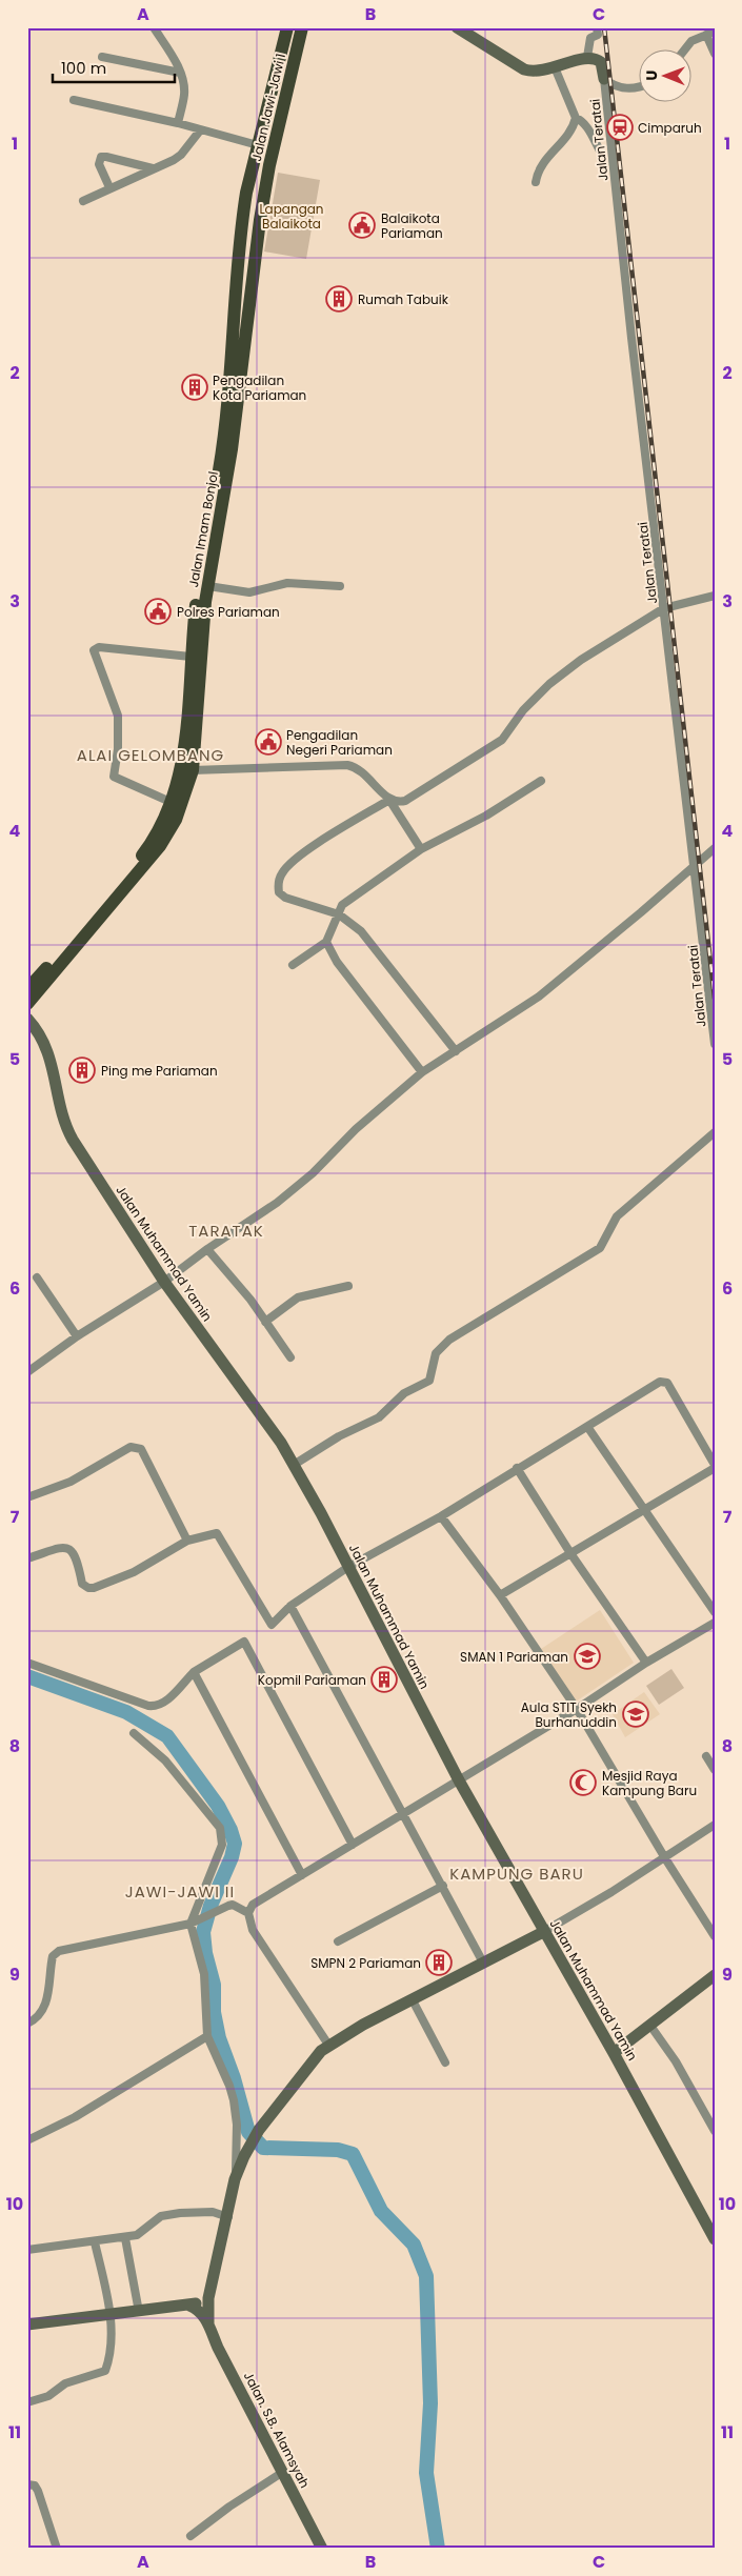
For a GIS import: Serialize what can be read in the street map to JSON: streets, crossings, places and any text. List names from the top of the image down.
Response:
{
  "streets": {
    "main road": ["Jalan Jawi-Jawi 1", "Jalan Imam Bonjol"],
    "street": ["Jalan Teratai", "Jalan Muhammad Yamin", "Jalan. S.B. Alamsyah"]
  },
  "crossings": [
    ["Jalan Jawi-Jawi 1", "Jalan Imam Bonjol"]
  ],
  "districts": [
    "ALAI GELOMBANG",
    "TARATAK",
    "KAMPUNG BARU",
    "JAWI-JAWI II"
  ],
  "parks": ["Lapangan Balaikota"],
  "places": {
    "station": ["Cimparuh"],
    "public building": ["Balaikota Pariaman", "Polres Pariaman", "Pengadilan Negeri Pariaman"],
    "building": [
      "Rumah Tabuik",
      "Pengadilan Kota Pariaman",
      "Ping me Pariaman",
      "Kopmil Pariaman",
      "SMPN 2 Pariaman"
    ],
    "school or university": ["SMAN 1 Pariaman", "Aula STIT Syekh Burhanuddin"],
    "mosque": ["Mesjid Raya Kampung Baru"]
  },
  "scale_bar": "100 m",
  "north": "left",
  "grid": {
    "columns": ["A", "B", "C"],
    "rows": [
      "1",
      "2",
      "3",
      "4",
      "5",
      "6",
      "7",
      "8",
      "9",
      "10",
      "11"
    ]
  }
}
